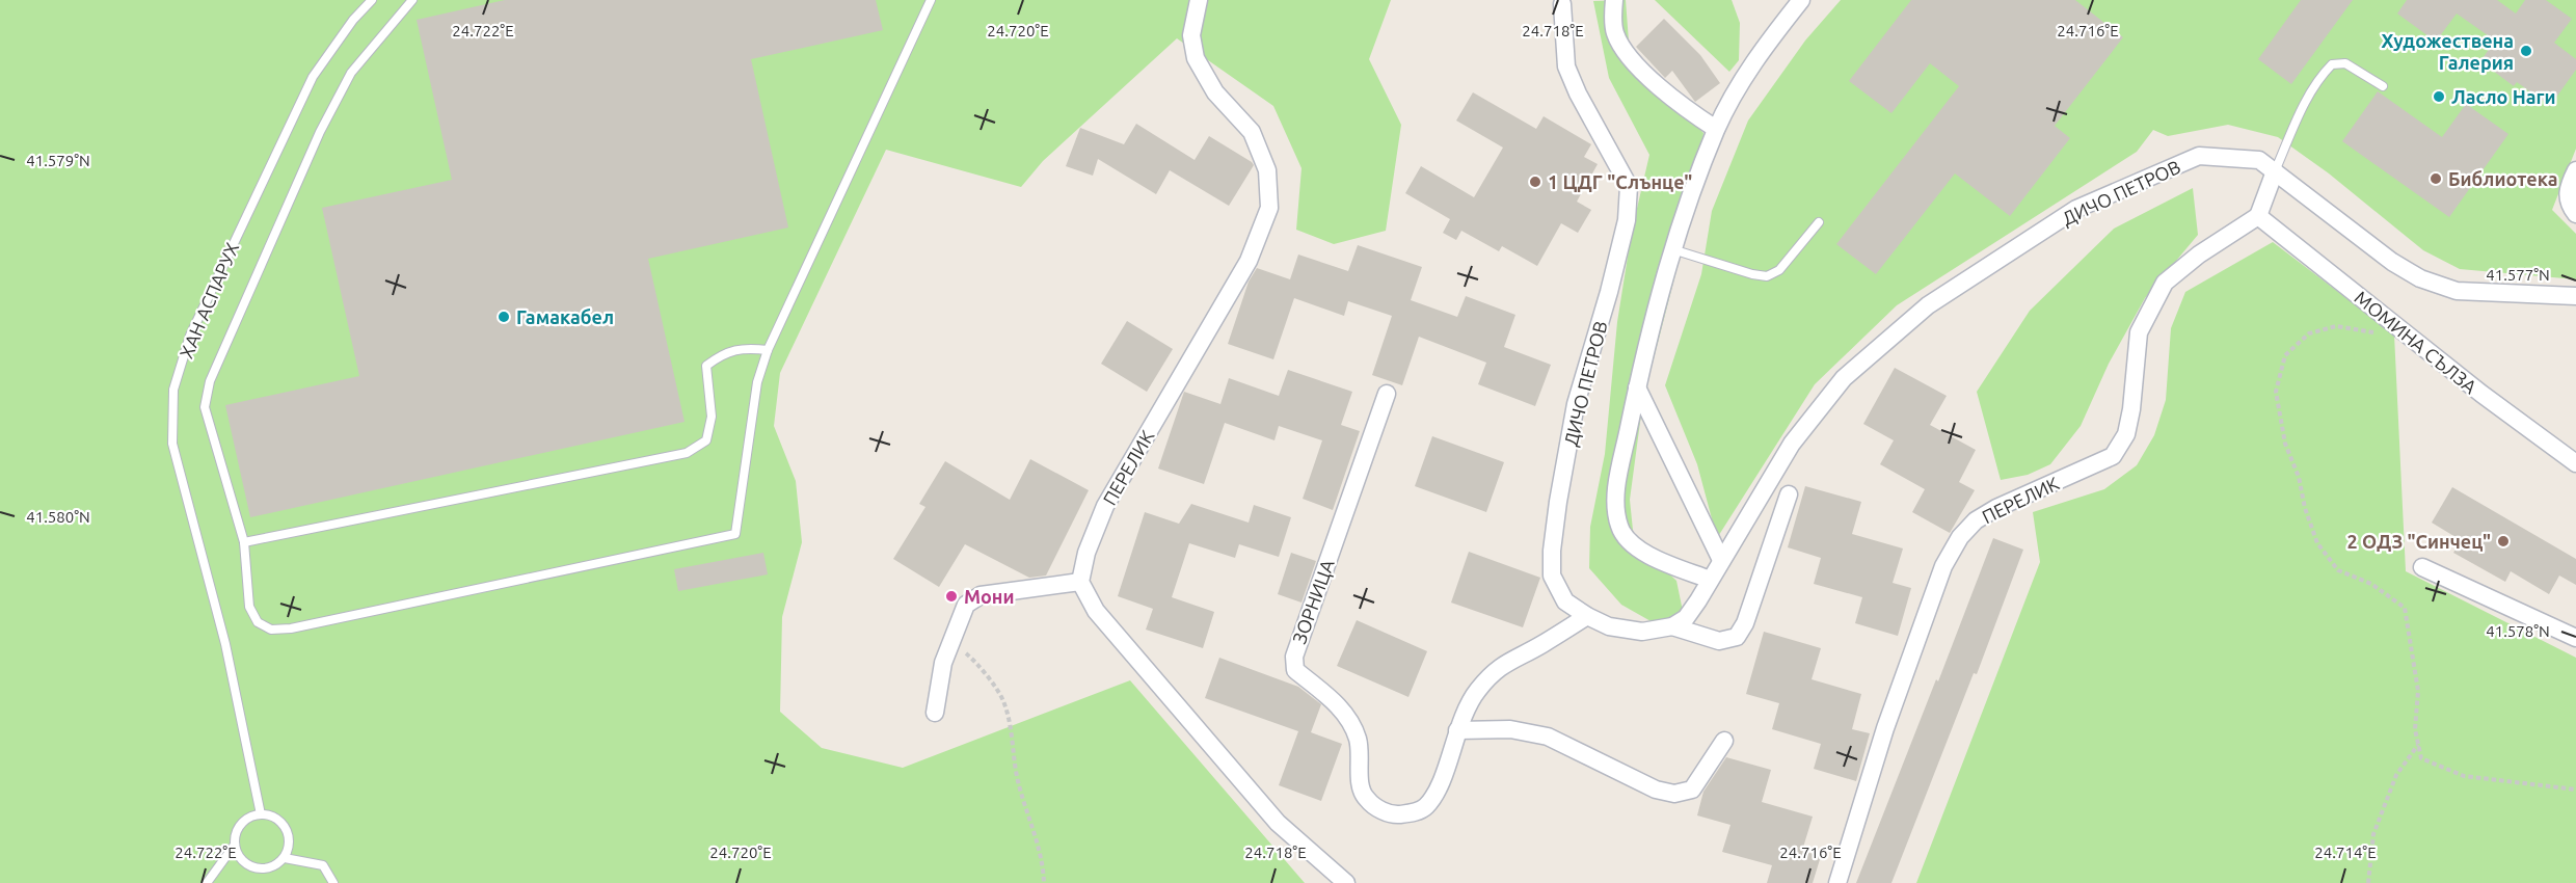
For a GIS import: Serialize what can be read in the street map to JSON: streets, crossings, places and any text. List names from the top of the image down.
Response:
{
  "streets": {
    "street": [
      "ДИЧО ПЕТРОВ",
      "МОМИНА СЪЛЗА",
      "ПЕРЕЛИК",
      "ЗОРНИЦА"
    ],
    "lane": ["ХАН АСПАРУХ"]
  },
  "crossings": [
    ["ДИЧО ПЕТРОВ", "ЗОРНИЦА"],
    ["МОМИНА СЪЛЗА", "ПЕРЕЛИК"]
  ],
  "places": [
    "Художествена Галерия",
    "Ласло Наги",
    "Библиотека",
    "1 ЦДГ \"Слънце\"",
    "Гамакабел",
    "2 ОДЗ \"Синчец\"",
    "Мони"
  ],
  "coordinates": [
    "24.722°E",
    "24.720°E",
    "24.718°E",
    "24.716°E",
    "41.579°N",
    "41.577°N",
    "41.580°N",
    "41.578°N",
    "24.714°E"
  ]
}
